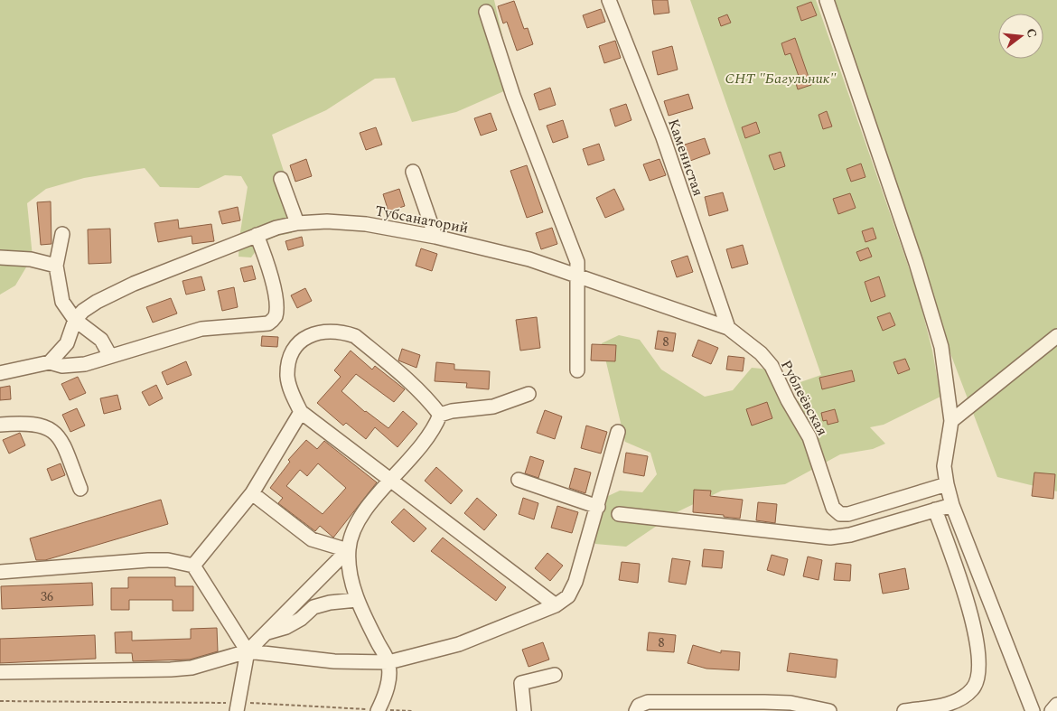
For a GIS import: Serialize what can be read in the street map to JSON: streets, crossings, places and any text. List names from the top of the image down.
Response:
{
  "streets": {
    "street": ["Каменистая", "Тубсанаторий", "Рублеёвская"]
  },
  "crossings": [
    ["Каменистая", "Рублеёвская"],
    ["Тубсанаторий", "Рублеёвская"]
  ],
  "parks": ["СНТ \"Багульник\""],
  "house_numbers": ["8", "36", "8"],
  "north": "right"
}
